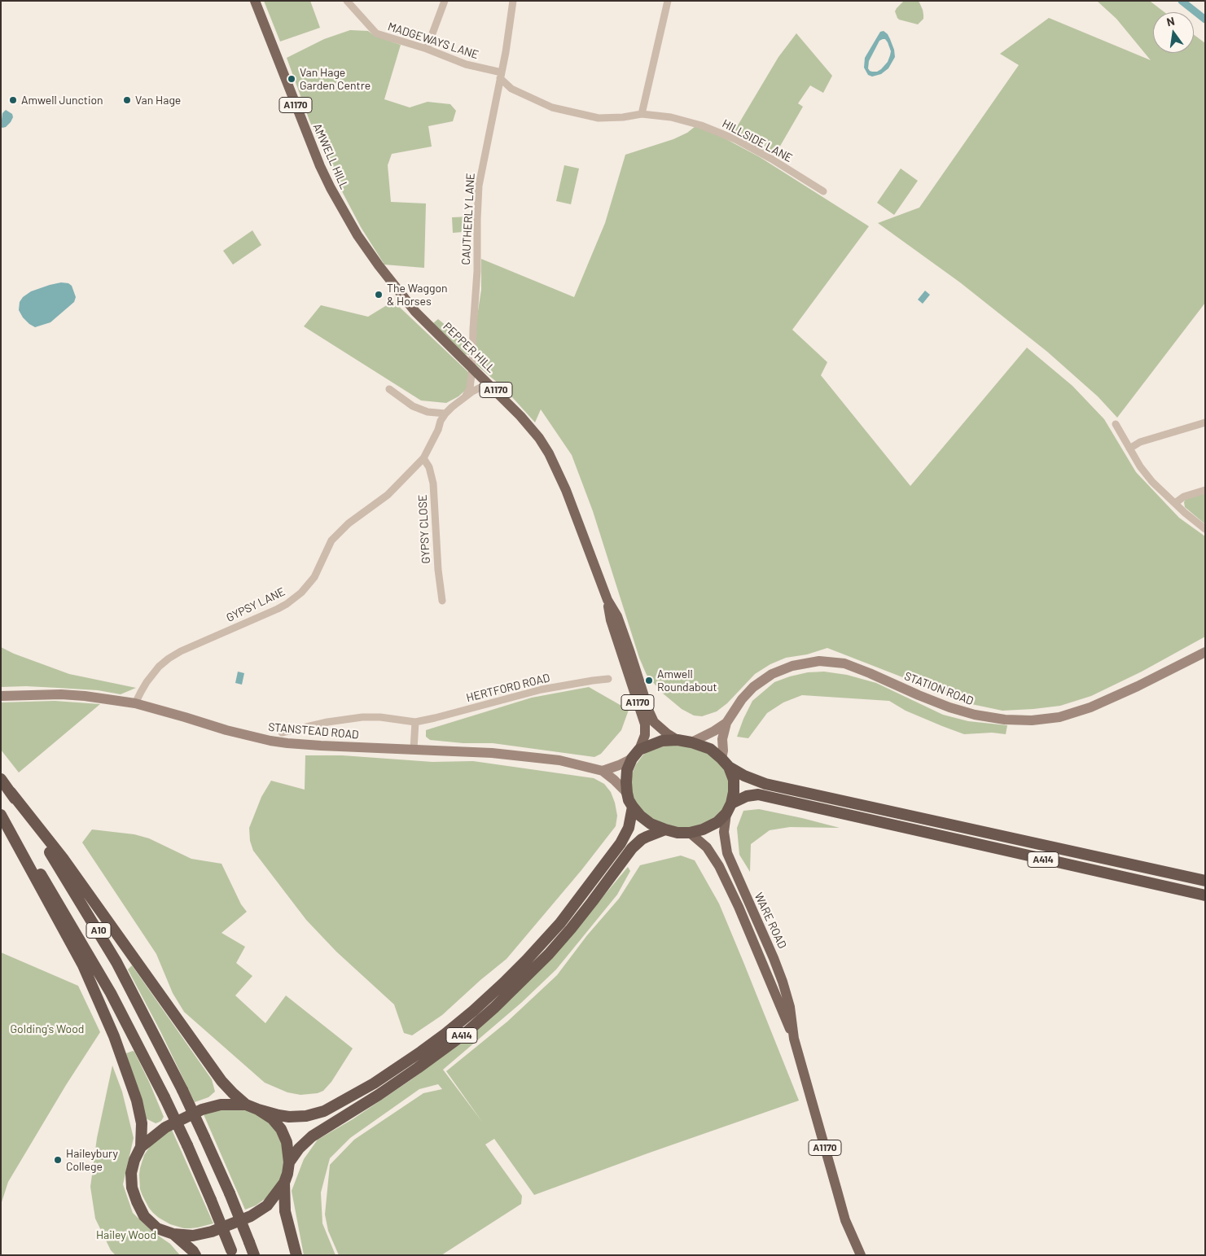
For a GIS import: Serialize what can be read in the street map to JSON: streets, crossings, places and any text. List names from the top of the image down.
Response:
{
  "streets": {
    "highway": ["A414", "A10"],
    "main road": [
      "A1170",
      "AMWELL HILL",
      "PEPPER HILL",
      "STATION ROAD",
      "STANSTEAD ROAD",
      "WARE ROAD"
    ],
    "street": [
      "MADGEWAYS LANE",
      "HILLSIDE LANE",
      "CAUTHERLY LANE",
      "GYPSY CLOSE",
      "GYPSY LANE",
      "HERTFORD ROAD"
    ]
  },
  "crossings": [
    ["MADGEWAYS LANE", "HILLSIDE LANE"],
    ["MADGEWAYS LANE", "CAUTHERLY LANE"],
    ["HILLSIDE LANE", "CAUTHERLY LANE"],
    ["AMWELL HILL", "PEPPER HILL"],
    ["CAUTHERLY LANE", "PEPPER HILL"],
    ["PEPPER HILL", "GYPSY LANE"],
    ["PEPPER HILL", "STATION ROAD"],
    ["PEPPER HILL", "STANSTEAD ROAD"],
    ["PEPPER HILL", "A414"],
    ["PEPPER HILL", "WARE ROAD"],
    ["GYPSY CLOSE", "GYPSY LANE"],
    ["GYPSY LANE", "STANSTEAD ROAD"],
    ["STATION ROAD", "STANSTEAD ROAD"],
    ["STATION ROAD", "A414"],
    ["STATION ROAD", "WARE ROAD"],
    ["STANSTEAD ROAD", "A414"],
    ["STANSTEAD ROAD", "WARE ROAD"],
    ["A414", "WARE ROAD"]
  ],
  "parks": ["Golding's Wood", "Hailey Wood"],
  "places": [
    "Van Hage Garden Centre",
    "Amwell Junction",
    "Van Hage",
    "The Waggon & Horses",
    "Amwell Roundabout",
    "Haileybury College"
  ],
  "north": "top"
}
